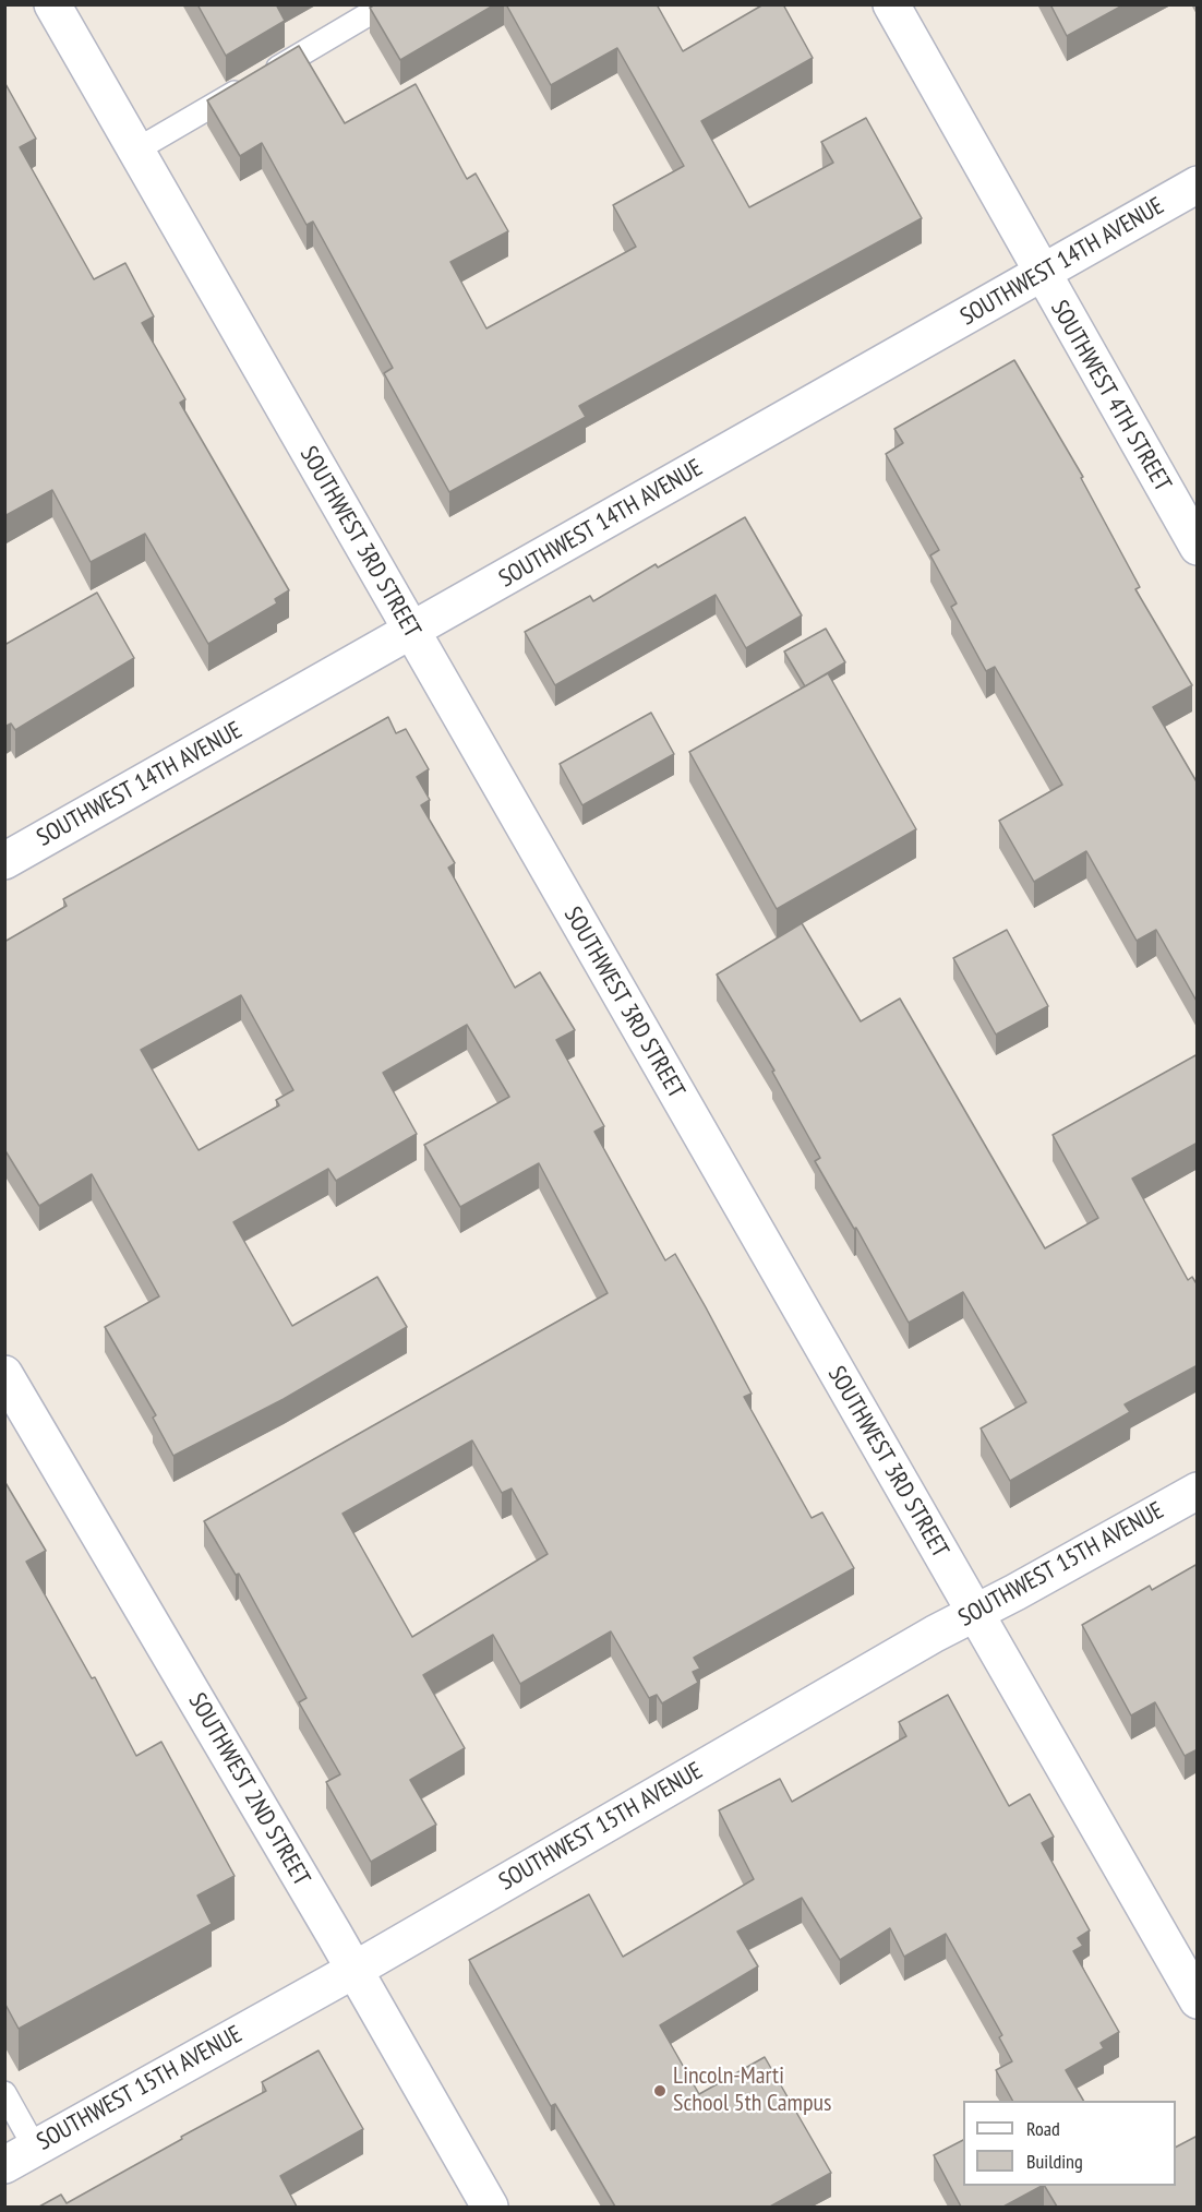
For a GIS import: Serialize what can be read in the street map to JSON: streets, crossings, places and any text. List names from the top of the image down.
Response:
{
  "streets": {
    "street": [
      "SOUTHWEST 14TH AVENUE",
      "SOUTHWEST 4TH STREET",
      "SOUTHWEST 3RD STREET",
      "SOUTHWEST 15TH AVENUE",
      "SOUTHWEST 2ND STREET"
    ]
  },
  "crossings": [
    ["SOUTHWEST 14TH AVENUE", "SOUTHWEST 4TH STREET"],
    ["SOUTHWEST 14TH AVENUE", "SOUTHWEST 3RD STREET"],
    ["SOUTHWEST 3RD STREET", "SOUTHWEST 15TH AVENUE"],
    ["SOUTHWEST 15TH AVENUE", "SOUTHWEST 2ND STREET"]
  ],
  "places": ["Lincoln-Marti School 5th Campus"],
  "legend": ["Road", "Building"]
}
